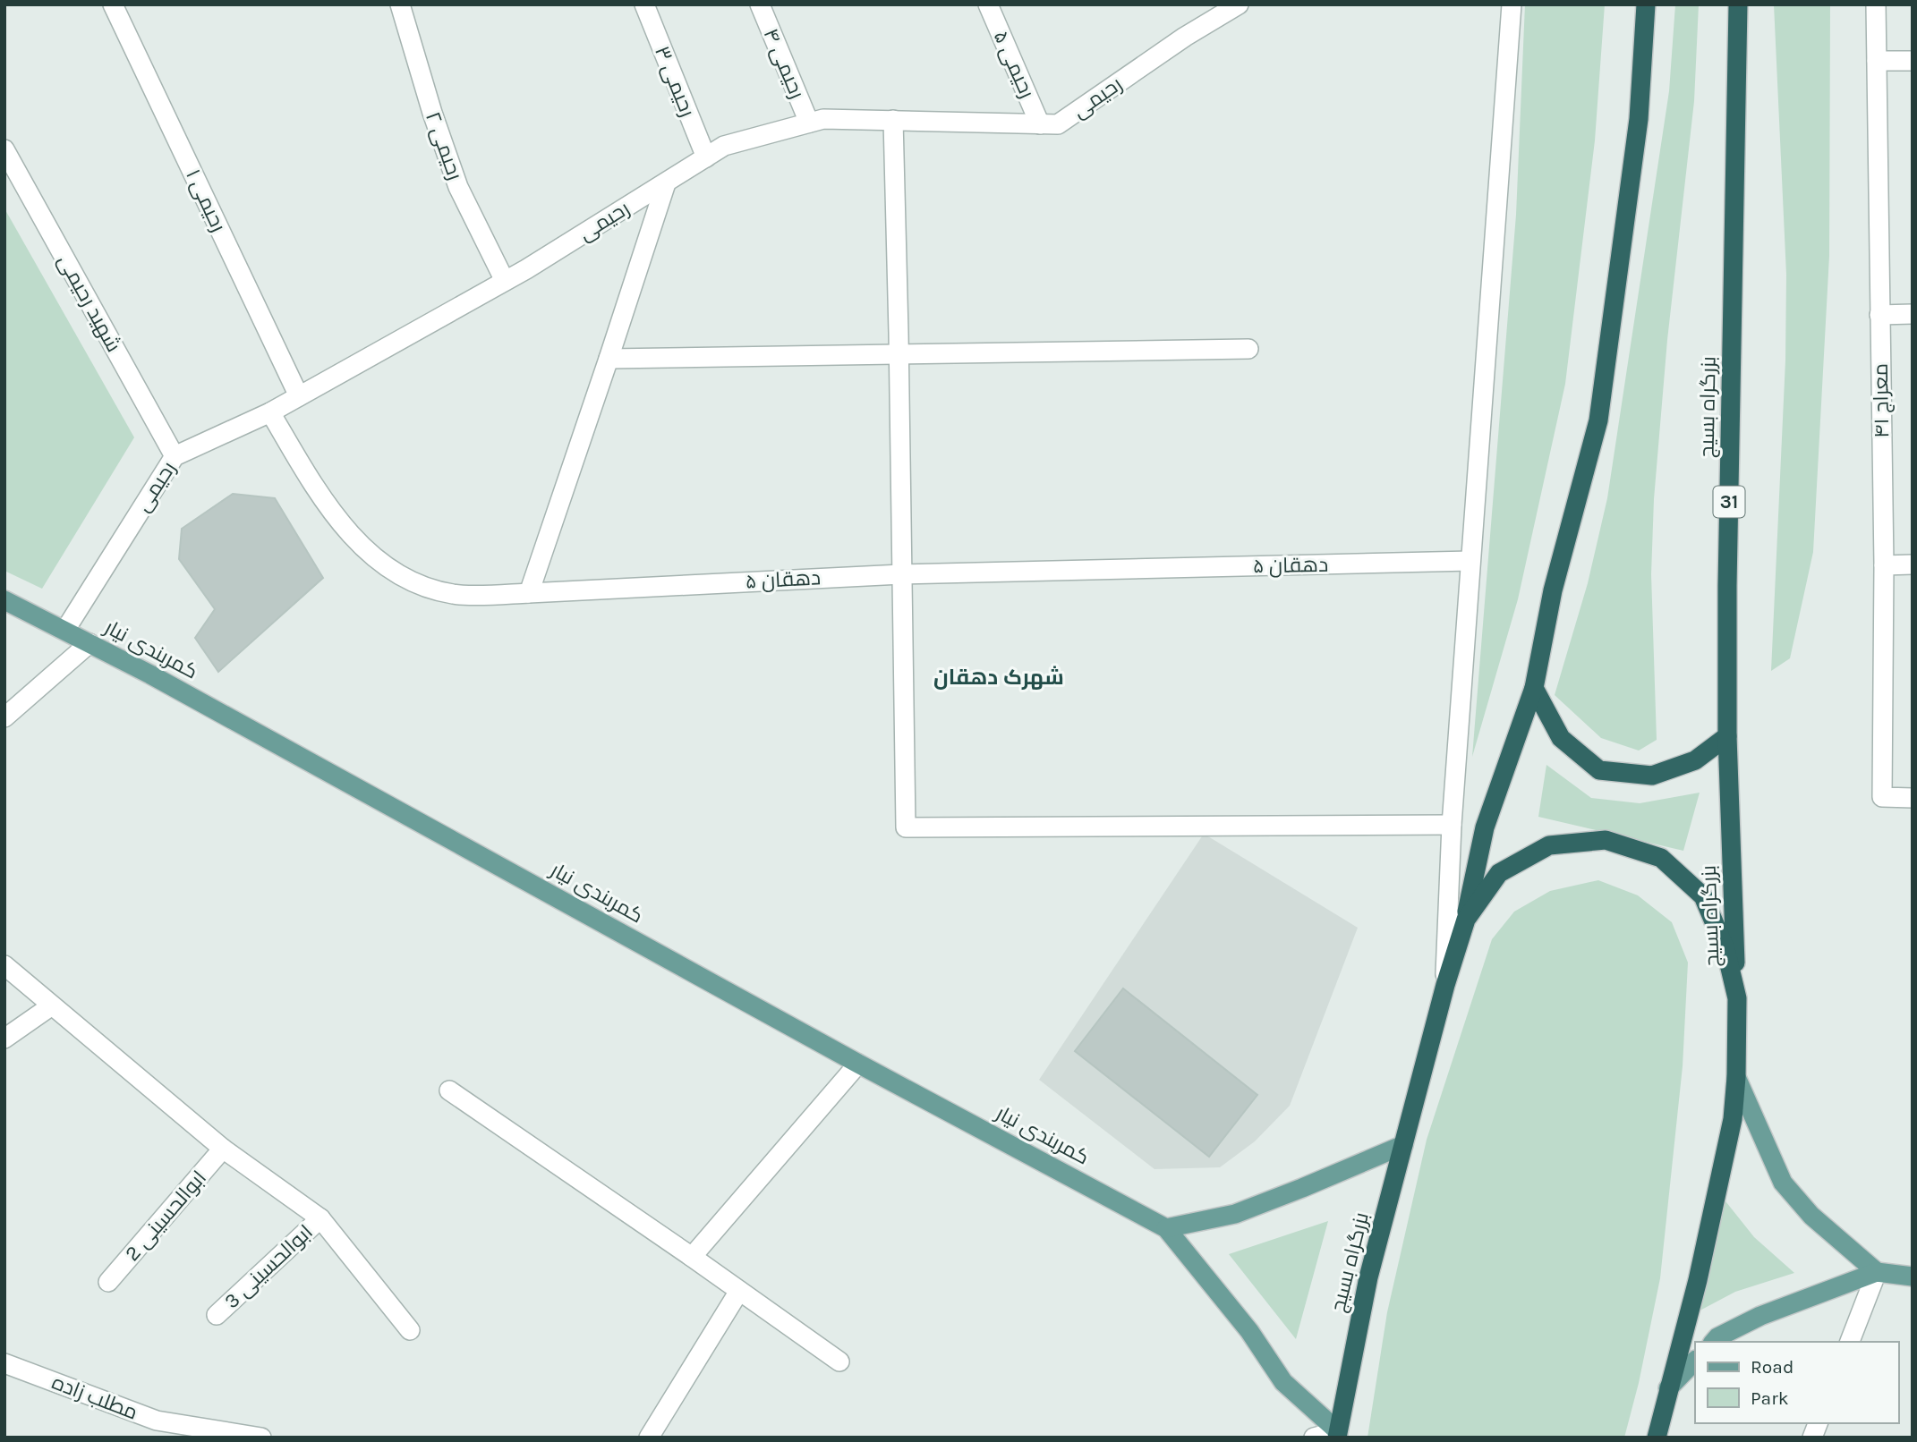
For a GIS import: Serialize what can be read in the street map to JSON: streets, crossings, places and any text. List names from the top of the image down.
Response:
{
  "streets": {
    "highway": ["بزرگراه بسیج", "31"],
    "main road": ["کمربندی نیار"],
    "street": [
      "رحیمی ۴",
      "رحیمی ۵",
      "رحیمی ۳",
      "رحیمی",
      "رحیمی ۲",
      "رحیمی ۱",
      "شهید رحیمی",
      "معراج ۴۱",
      "دهقان ۵",
      "ابوالحسینی 2",
      "ابوالحسینی 3",
      "مطلب زاده"
    ]
  },
  "crossings": [
    ["رحیمی ۴", "رحیمی"],
    ["رحیمی ۵", "رحیمی"],
    ["رحیمی ۳", "رحیمی"],
    ["رحیمی", "رحیمی ۲"],
    ["رحیمی", "رحیمی ۱"],
    ["رحیمی", "شهید رحیمی"],
    ["رحیمی", "دهقان ۵"],
    ["رحیمی", "کمربندی نیار"]
  ],
  "districts": ["شهرک دهقان"],
  "legend": ["Road", "Park"]
}
